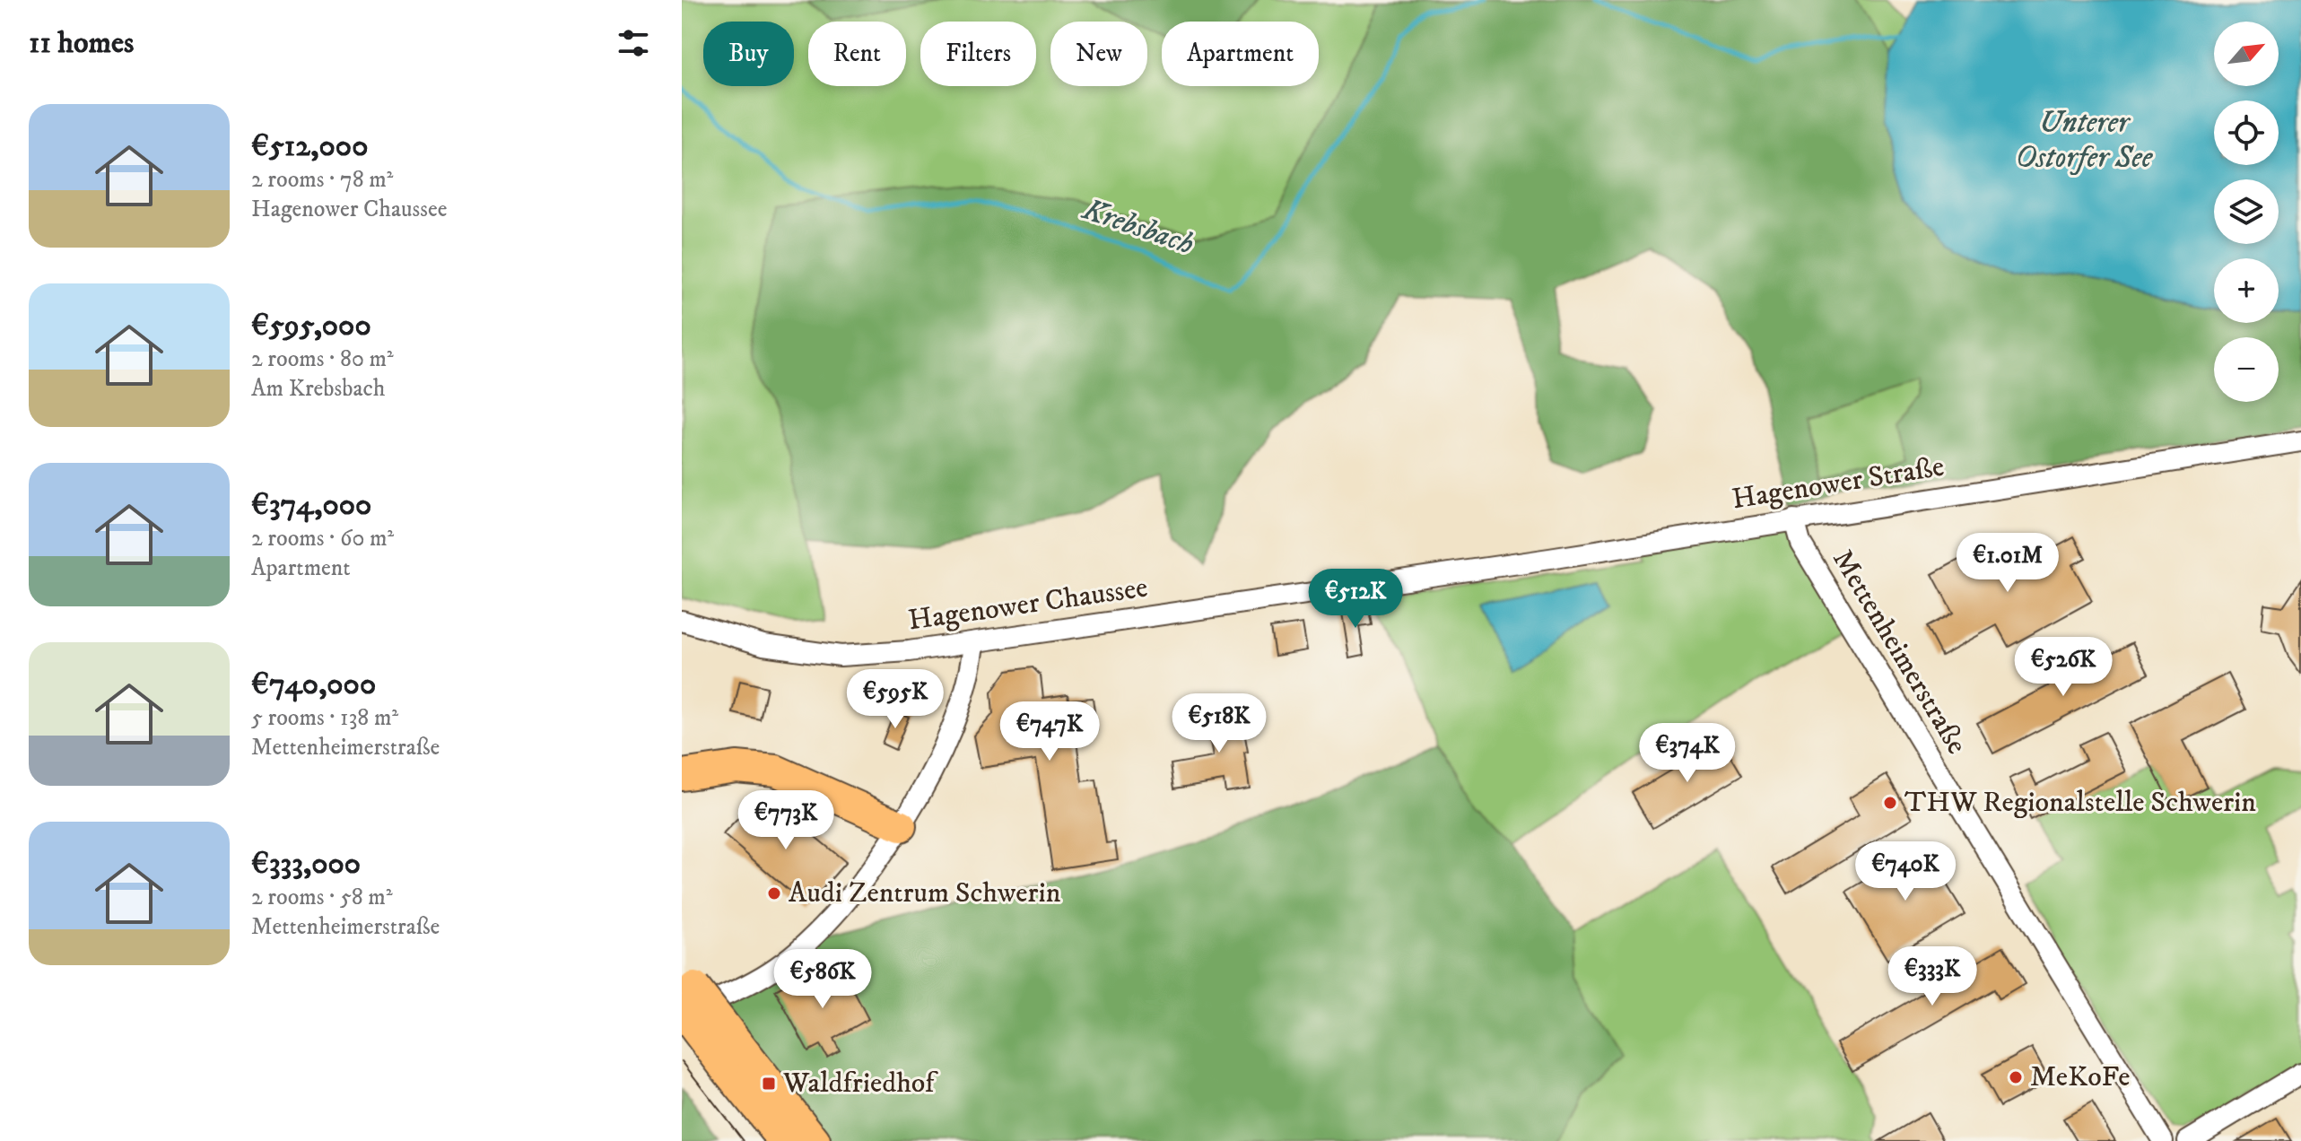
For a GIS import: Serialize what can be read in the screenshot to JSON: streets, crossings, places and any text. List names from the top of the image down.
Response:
{
  "streets": {
    "street": ["Hagenower Straße", "Hagenower Chaussee", "Mettenheimerstraße"]
  },
  "crossings": [
    ["Hagenower Straße", "Hagenower Chaussee"],
    ["Hagenower Straße", "Mettenheimerstraße"]
  ],
  "water": ["Unterer Ostorfer See", "Krebsbach"],
  "places": {
    "other": ["THW Regionalstelle Schwerin", "Audi Zentrum Schwerin", "MeKoFe"],
    "transit": ["Waldfriedhof"]
  },
  "north": "top right",
  "page": {
    "heading": "11 homes",
    "map_buttons": ["+", "−"],
    "chip": [
      "Buy",
      "Rent",
      "Filters",
      "New",
      "Apartment"
    ],
    "list": [
      {
        "name": "€512,000",
        "note": "2 rooms · 78 m² · Hagenower Chaussee"
      },
      {
        "name": "€595,000",
        "note": "2 rooms · 80 m² · Am Krebsbach"
      },
      {
        "name": "€374,000",
        "note": "2 rooms · 60 m² · Apartment"
      },
      {
        "name": "€740,000",
        "note": "5 rooms · 138 m² · Mettenheimerstraße"
      },
      {
        "name": "€333,000",
        "note": "2 rooms · 58 m² · Mettenheimerstraße"
      }
    ],
    "price": [
      "€1.01M",
      "€512K",
      "€526K",
      "€595K",
      "€518K",
      "€747K",
      "€374K",
      "€773K",
      "€740K",
      "€333K",
      "€586K"
    ]
  }
}
